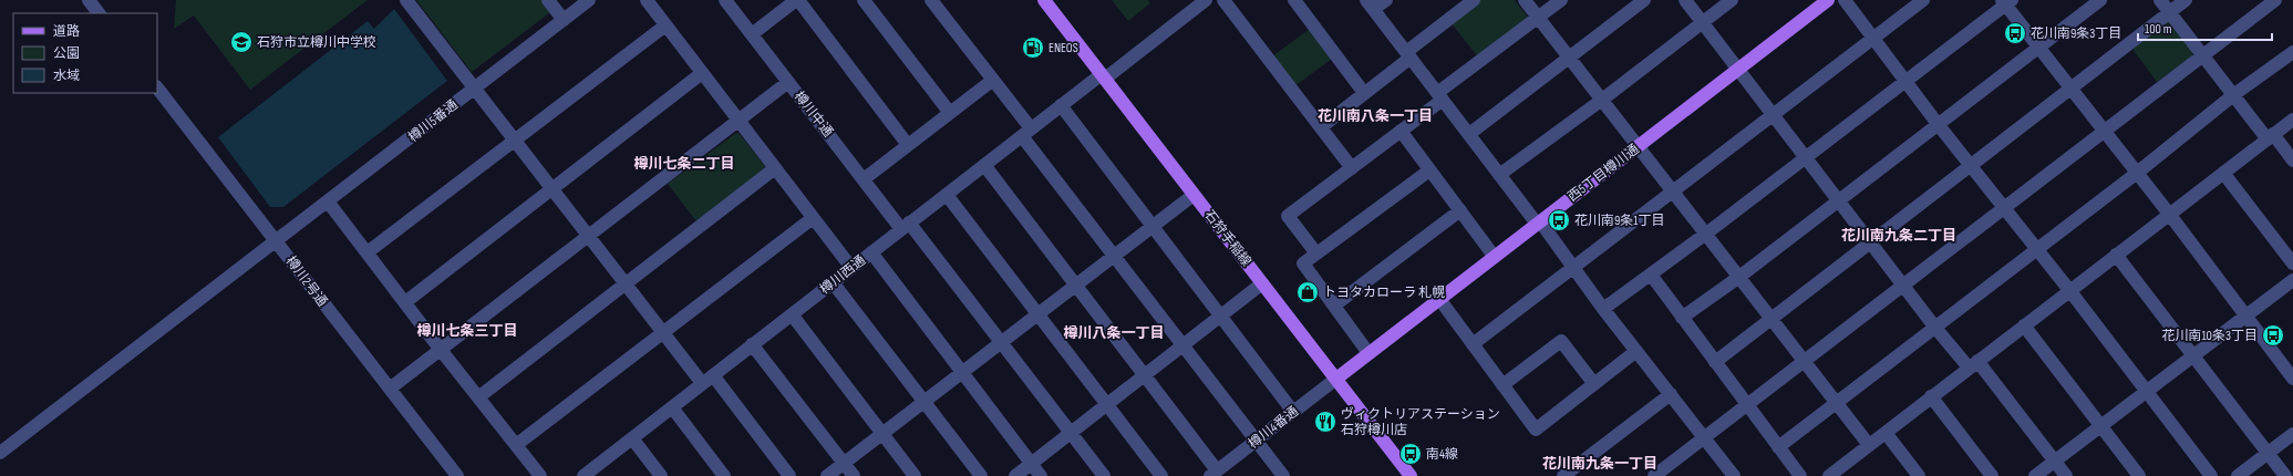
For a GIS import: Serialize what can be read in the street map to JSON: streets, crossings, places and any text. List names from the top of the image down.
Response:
{
  "streets": {
    "main road": ["西5丁目樽川通", "石狩手稲線"],
    "street": [
      "樽川中通",
      "樽川5番通",
      "樽川西通",
      "樽川2号通",
      "樽川4番通"
    ]
  },
  "crossings": [
    ["樽川中通", "樽川西通"],
    ["樽川5番通", "樽川2号通"],
    ["西5丁目樽川通", "石狩手稲線"],
    ["西5丁目樽川通", "樽川4番通"],
    ["石狩手稲線", "樽川西通"],
    ["石狩手稲線", "樽川4番通"]
  ],
  "districts": [
    "花川南八条一丁目",
    "樽川七条二丁目",
    "花川南九条二丁目",
    "樽川七条三丁目",
    "樽川八条一丁目",
    "花川南九条一丁目"
  ],
  "places": {
    "bus stop": [
      "花川南9条3丁目",
      "花川南9条1丁目",
      "花川南10条3丁目",
      "南4線"
    ],
    "school or university": ["石狩市立樽川中学校"],
    "fuel station": ["ENEOS"],
    "shop": ["トヨタカローラ 札幌"],
    "restaurant": ["ヴィクトリアステーション 石狩樽川店"]
  },
  "legend": ["道路", "公園", "水域"],
  "scale_bar": "100 m"
}
